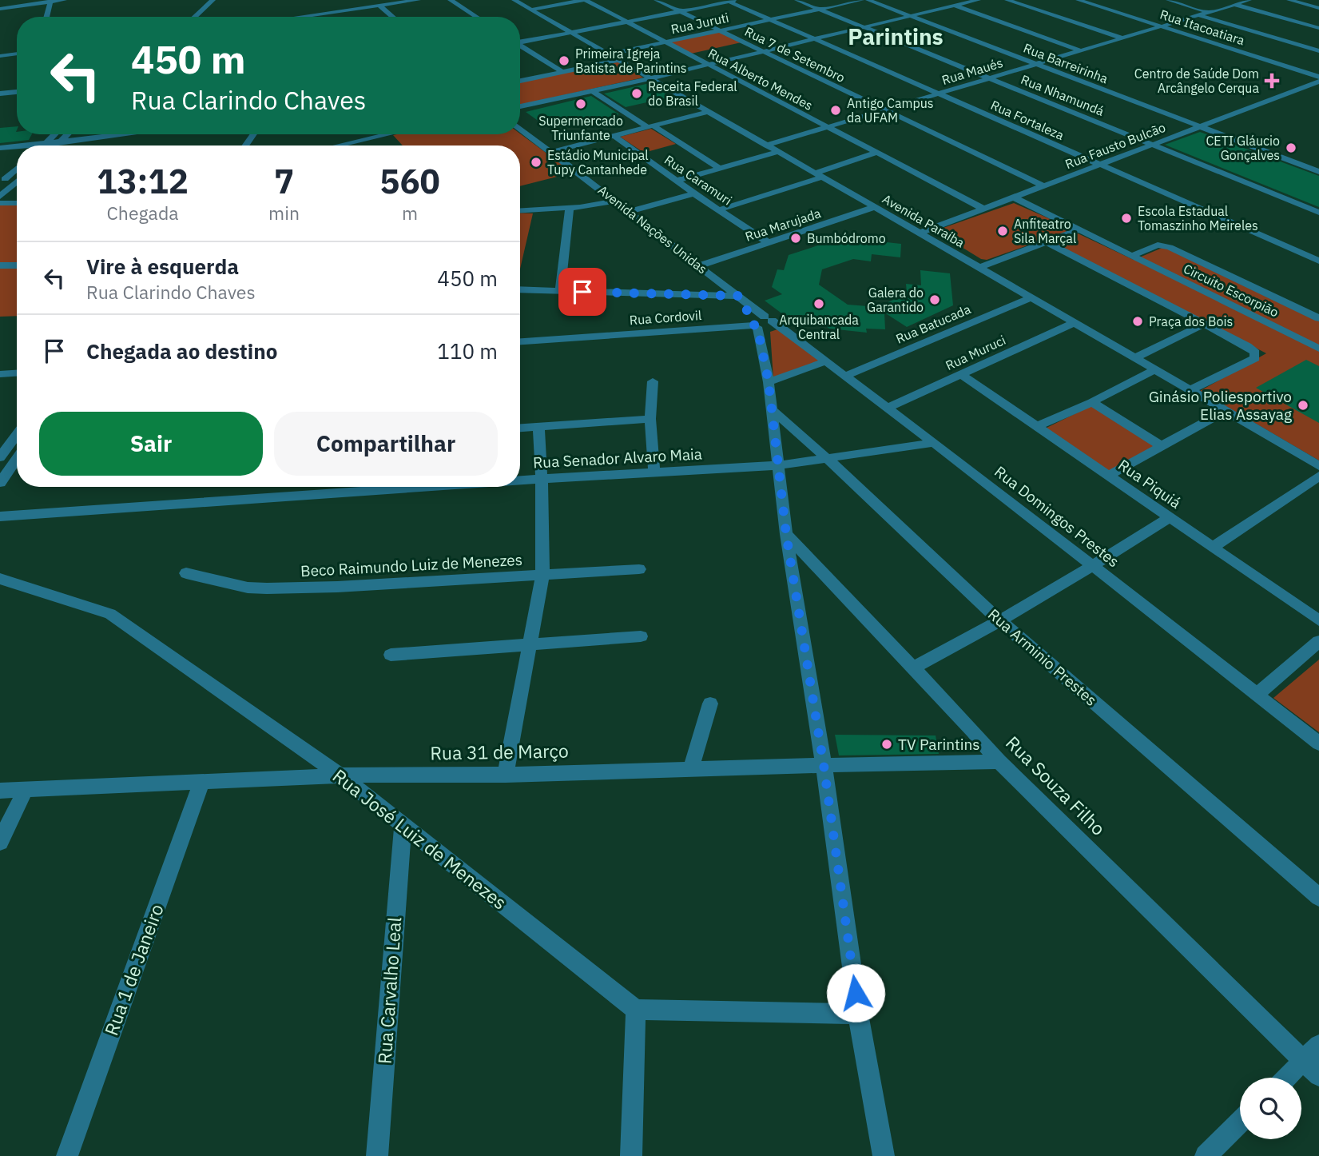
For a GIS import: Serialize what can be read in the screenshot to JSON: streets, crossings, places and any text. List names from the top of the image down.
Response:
{
  "streets": {
    "street": [
      "Rua Juruti",
      "Rua Itacoatiara",
      "Rua 7 de Setembro",
      "Rua Barreirinha",
      "Rua Maués",
      "Rua Alberto Mendes",
      "Rua Nhamundá",
      "Rua Fortaleza",
      "Rua Fausto Bulcão",
      "Rua Caramuri",
      "Avenida Paraíba",
      "Rua Marujada",
      "Avenida Nações Unidas",
      "Circuito Escorpião",
      "Rua Cordovil",
      "Rua Batucada",
      "Rua Muruci",
      "Rua Senador Alvaro Maia",
      "Rua Piquiá",
      "Rua Domingos Prestes",
      "Beco Raimundo Luiz de Menezes",
      "Rua Arminio Prestes",
      "Rua 31 de Março",
      "Rua Souza Filho",
      "Rua José Luiz de Menezes",
      "Rua 1 de Janeiro",
      "Rua Carvalho Leal"
    ]
  },
  "crossings": [
    ["Rua Juruti", "Rua 7 de Setembro"],
    ["Rua Juruti", "Rua Alberto Mendes"],
    ["Rua Juruti", "Rua Nhamundá"],
    ["Rua Juruti", "Rua Fortaleza"],
    ["Rua Juruti", "Avenida Paraíba"],
    ["Rua Itacoatiara", "Rua Maués"],
    ["Rua 7 de Setembro", "Rua Maués"],
    ["Rua 7 de Setembro", "Rua Fausto Bulcão"],
    ["Rua Barreirinha", "Rua Maués"],
    ["Rua Barreirinha", "Rua Fausto Bulcão"],
    ["Rua Maués", "Rua Alberto Mendes"],
    ["Rua Maués", "Rua Nhamundá"],
    ["Rua Maués", "Rua Fortaleza"],
    ["Rua Maués", "Avenida Paraíba"],
    ["Rua Alberto Mendes", "Rua Fausto Bulcão"],
    ["Rua Nhamundá", "Rua Fausto Bulcão"],
    ["Rua Fortaleza", "Rua Fausto Bulcão"],
    ["Rua Fausto Bulcão", "Avenida Paraíba"],
    ["Rua Fausto Bulcão", "Circuito Escorpião"],
    ["Rua Caramuri", "Rua Marujada"],
    ["Avenida Paraíba", "Rua Marujada"],
    ["Avenida Paraíba", "Rua Batucada"],
    ["Avenida Paraíba", "Rua Muruci"],
    ["Rua Marujada", "Avenida Nações Unidas"],
    ["Avenida Nações Unidas", "Rua Domingos Prestes"],
    ["Rua Batucada", "Rua Domingos Prestes"],
    ["Rua Muruci", "Rua Piquiá"],
    ["Rua Muruci", "Rua Domingos Prestes"],
    ["Rua Senador Alvaro Maia", "Rua Domingos Prestes"],
    ["Rua Senador Alvaro Maia", "Rua Arminio Prestes"],
    ["Rua 31 de Março", "Rua Souza Filho"],
    ["Rua 31 de Março", "Rua José Luiz de Menezes"],
    ["Rua 31 de Março", "Rua 1 de Janeiro"],
    ["Rua José Luiz de Menezes", "Rua Carvalho Leal"]
  ],
  "districts": ["Parintins"],
  "places": {
    "other": [
      "Primeira Igreja Batista de Parintins",
      "Receita Federal do Brasil",
      "Supermercado Triunfante",
      "Antigo Campus da UFAM",
      "CETI Gláucio Gonçalves",
      "Estádio Municipal Tupy Cantanhede",
      "Escola Estadual Tomaszinho Meireles",
      "Anfiteatro Sila Marçal",
      "Bumbódromo",
      "Galera do Garantido",
      "Arquibancada Central",
      "Praça dos Bois",
      "Ginásio Poliesportivo Elias Assayag",
      "TV Parintins"
    ],
    "health": ["Centro de Saúde Dom Arcângelo Cerqua"]
  },
  "page": {
    "turn": ["450 m", "Rua Clarindo Chaves"],
    "eta": [
      "13:12",
      "Chegada",
      "7",
      "min",
      "560",
      "m"
    ],
    "list": [
      {
        "name": "Vire à esquerda",
        "note": "Rua Clarindo Chaves",
        "value": "450 m"
      },
      {
        "name": "Chegada ao destino",
        "value": "110 m"
      }
    ],
    "buttons": ["Sair", "Compartilhar"]
  }
}
